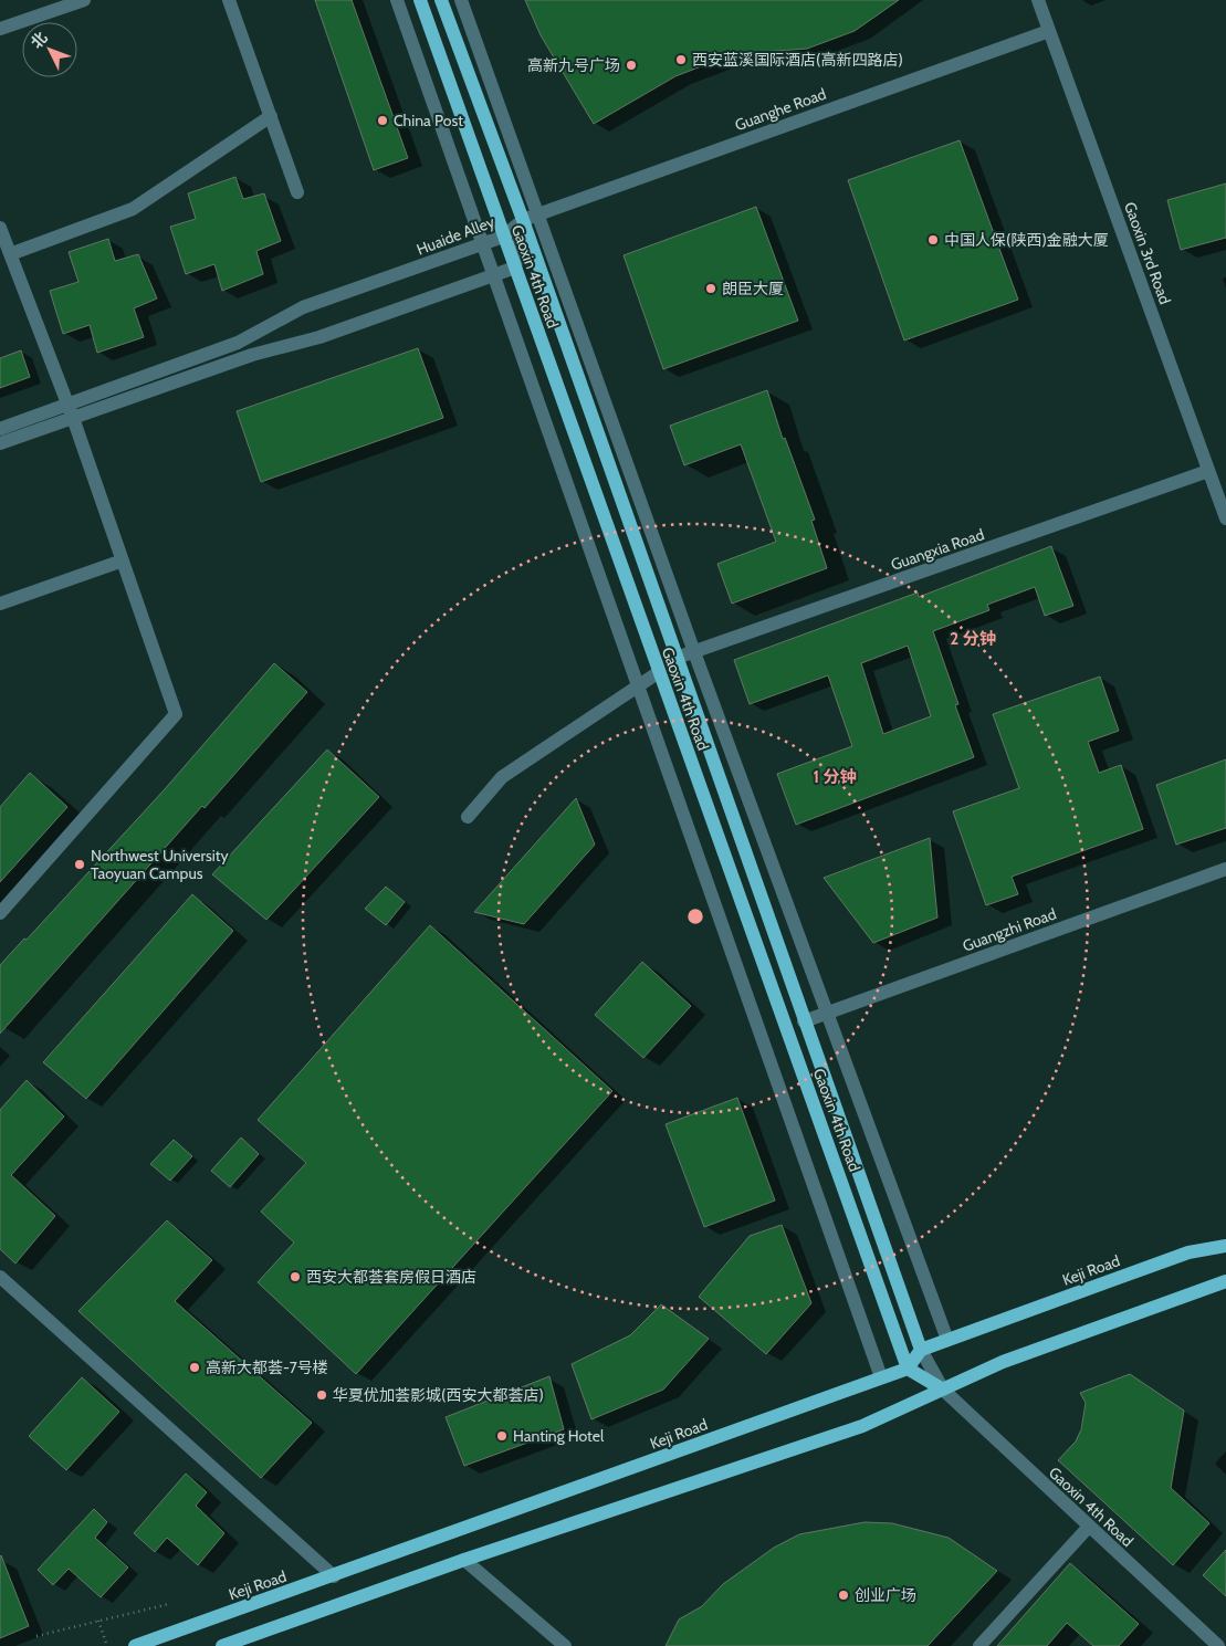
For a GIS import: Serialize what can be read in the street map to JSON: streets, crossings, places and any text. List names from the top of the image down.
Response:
{
  "streets": {
    "main road": ["Gaoxin 4th Road", "Keji Road"],
    "street": [
      "Guanghe Road",
      "Huaide Alley",
      "Gaoxin 3rd Road",
      "Guangxia Road",
      "Guangzhi Road"
    ]
  },
  "crossings": [
    ["Guanghe Road", "Huaide Alley"],
    ["Guanghe Road", "Gaoxin 3rd Road"],
    ["Guanghe Road", "Gaoxin 4th Road"],
    ["Huaide Alley", "Gaoxin 4th Road"],
    ["Gaoxin 3rd Road", "Guangxia Road"],
    ["Gaoxin 4th Road", "Guangxia Road"],
    ["Gaoxin 4th Road", "Guangzhi Road"],
    ["Gaoxin 4th Road", "Keji Road"]
  ],
  "places": [
    "西安蓝溪国际酒店(高新四路店)",
    "高新九号广场",
    "China Post",
    "中国人保(陕西)金融大厦",
    "朗臣大厦",
    "Northwest University Taoyuan Campus",
    "西安大都荟套房假日酒店",
    "高新大都荟-7号楼",
    "华夏优加荟影城(西安大都荟店)",
    "Hanting Hotel",
    "创业广场"
  ],
  "north": "top left",
  "rings": ["2 分钟", "1 分钟"]
}
